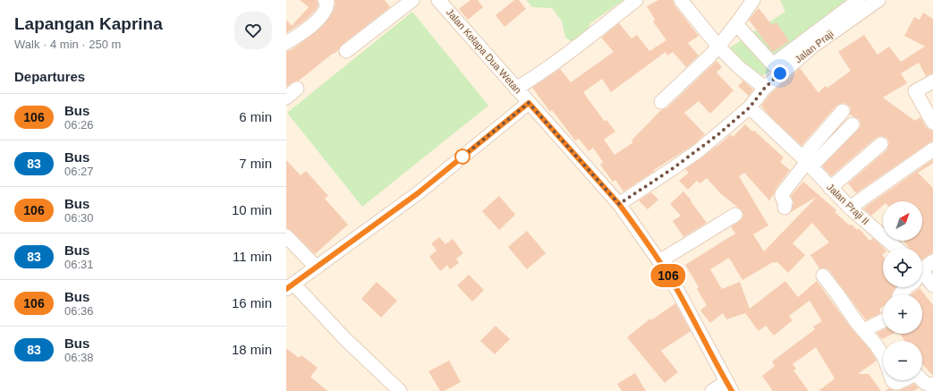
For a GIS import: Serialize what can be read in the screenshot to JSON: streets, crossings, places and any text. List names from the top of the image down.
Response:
{
  "streets": {
    "street": ["Jalan Praji", "Jalan Kelapa Dua Wetan", "Jalan Praji II"]
  },
  "crossings": [
    ["Jalan Praji", "Jalan Kelapa Dua Wetan"],
    ["Jalan Praji", "Jalan Praji II"]
  ],
  "lines": ["bus line 106"],
  "north": "top right",
  "page": {
    "heading": [
      ["Lapangan Kaprina", "Walk · 4 min · 250 m"],
      "Departures"
    ],
    "on_map": "106",
    "list": [
      {
        "mark": "106",
        "name": "Bus",
        "note": "06:26",
        "value": "6 min"
      },
      {
        "mark": "83",
        "name": "Bus",
        "note": "06:27",
        "value": "7 min"
      },
      {
        "mark": "106",
        "name": "Bus",
        "note": "06:30",
        "value": "10 min"
      },
      {
        "mark": "83",
        "name": "Bus",
        "note": "06:31",
        "value": "11 min"
      },
      {
        "mark": "106",
        "name": "Bus",
        "note": "06:36",
        "value": "16 min"
      },
      {
        "mark": "83",
        "name": "Bus",
        "note": "06:38",
        "value": "18 min"
      }
    ],
    "map_buttons": ["+", "−"]
  }
}
